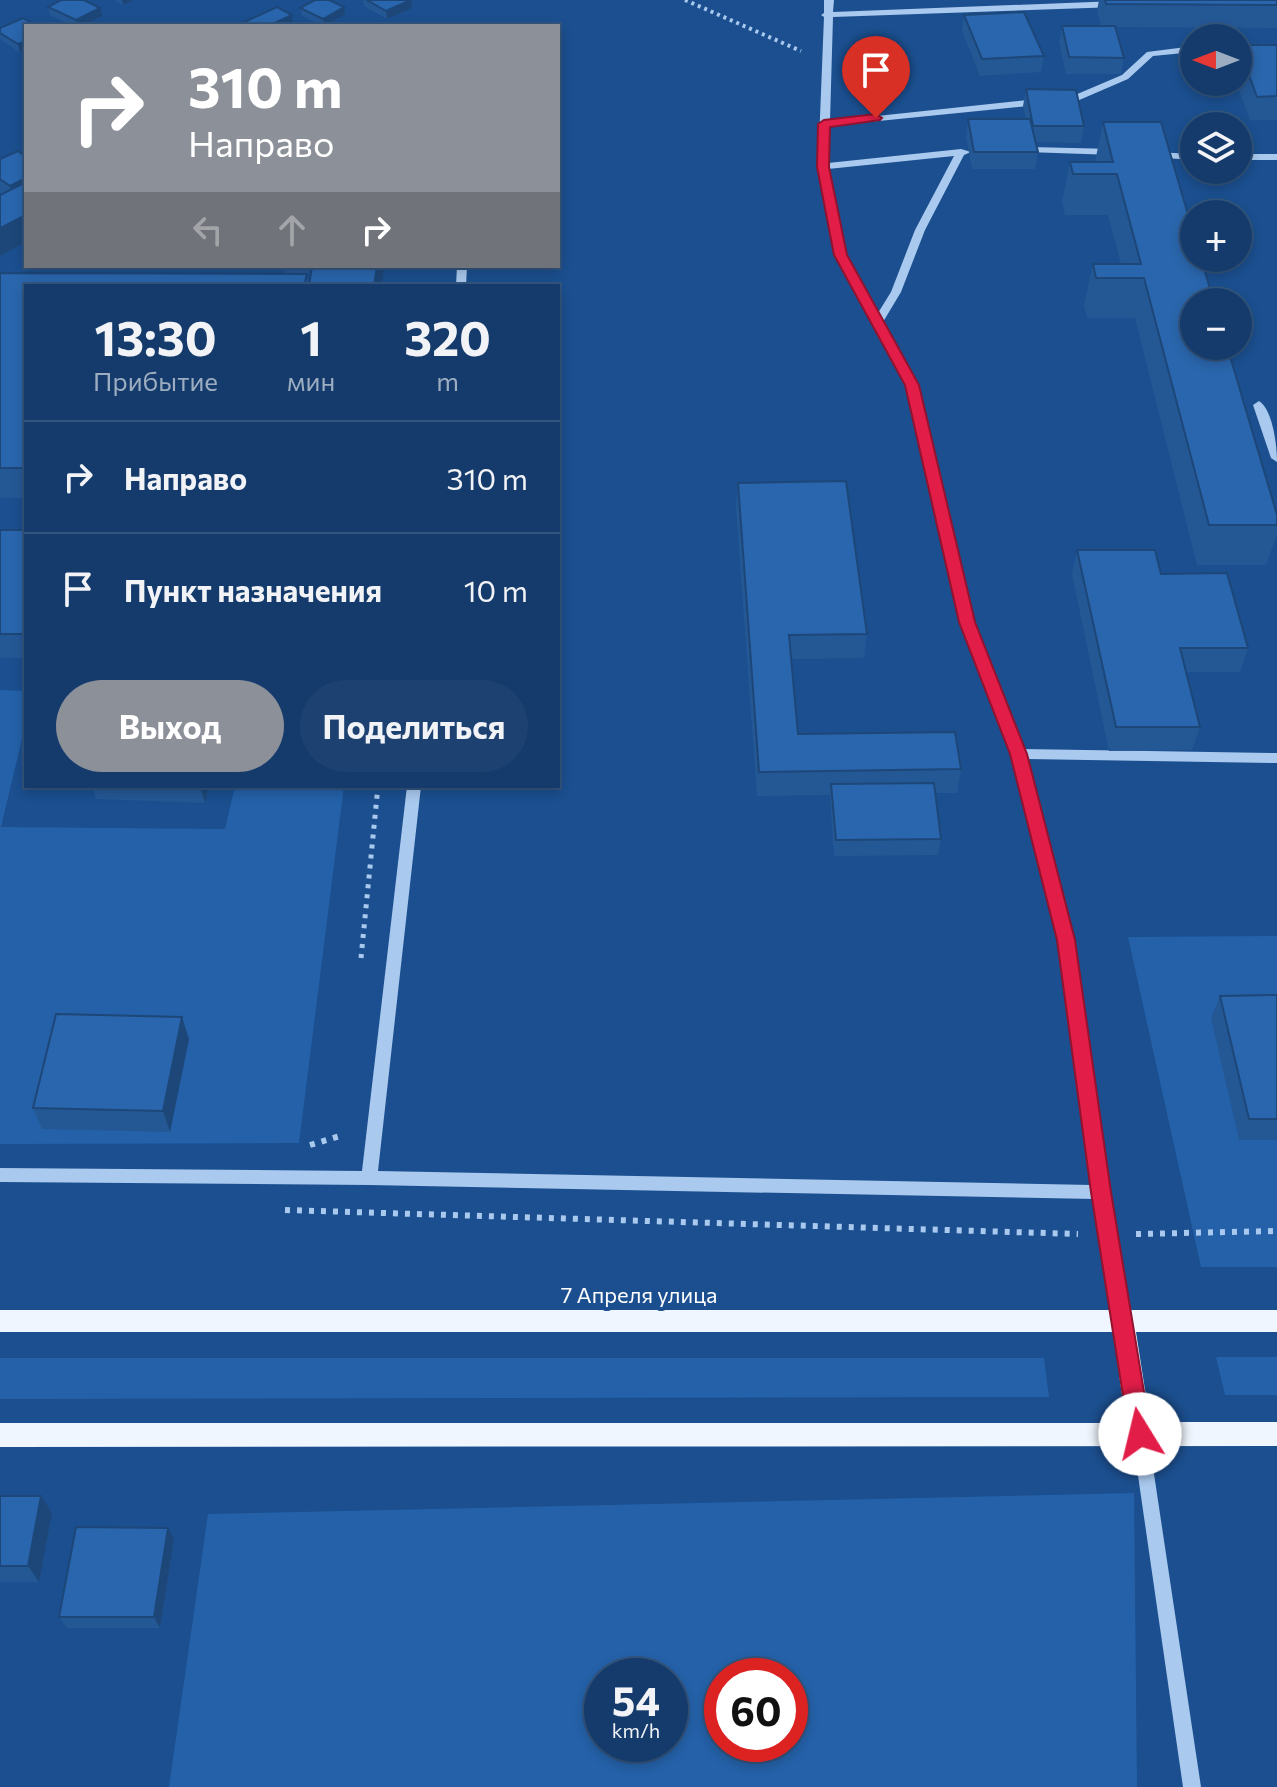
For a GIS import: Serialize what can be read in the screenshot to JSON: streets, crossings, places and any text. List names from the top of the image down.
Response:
{
  "streets": {
    "main road": ["7 Апреля улица"]
  },
  "north": "left",
  "page": {
    "map_buttons": ["+", "−"],
    "turn": ["310 m", "Направо"],
    "eta": [
      "13:30",
      "Прибытие",
      "1",
      "мин",
      "320",
      "m"
    ],
    "list": [
      {
        "name": "Направо",
        "value": "310 m"
      },
      {
        "name": "Пункт назначения",
        "value": "10 m"
      }
    ],
    "buttons": ["Выход", "Поделиться"],
    "speed": "54 km/h",
    "limit": "60"
  }
}
